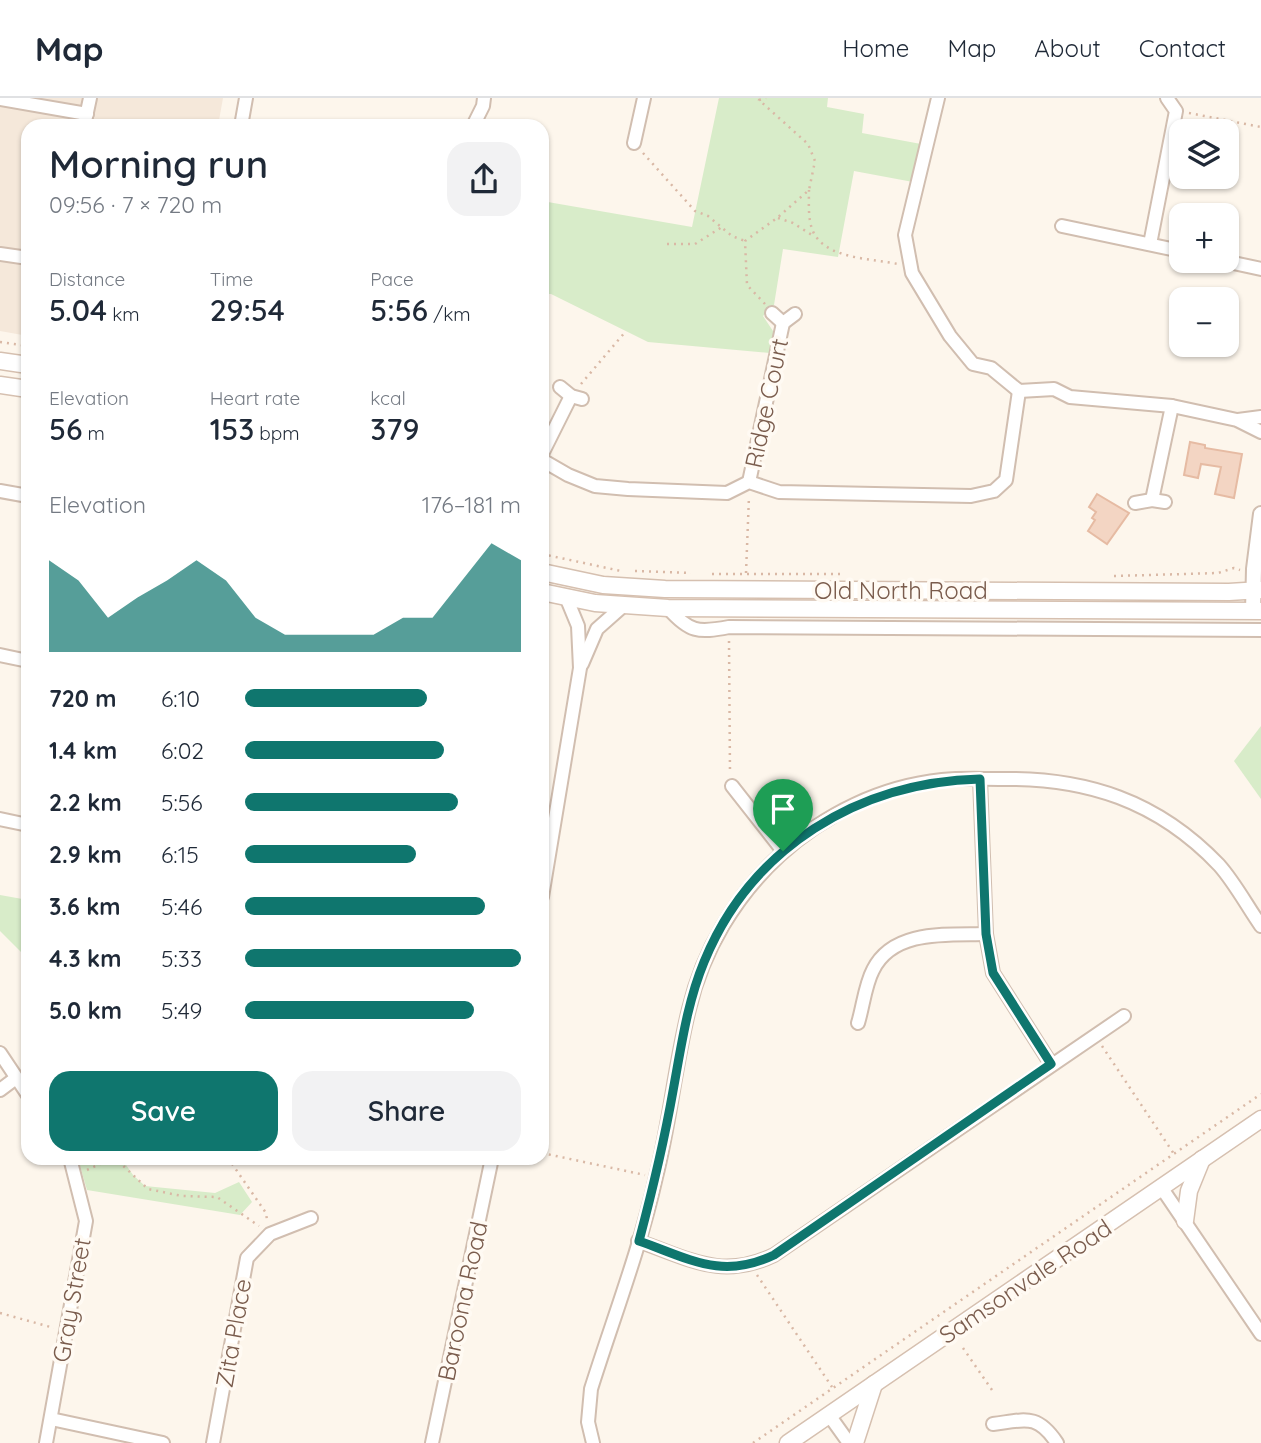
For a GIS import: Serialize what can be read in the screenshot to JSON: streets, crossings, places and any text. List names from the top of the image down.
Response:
{
  "streets": {
    "main road": ["Old North Road", "Samsonvale Road"],
    "street": [
      "Ridge Court",
      "Gray Street",
      "Baroona Road",
      "Zita Place"
    ]
  },
  "page": {
    "header": "Map",
    "nav": [
      "Home",
      "Map",
      "About",
      "Contact"
    ],
    "map_buttons": ["+", "−"],
    "heading": ["Morning run", "09:56 · 7 × 720 m"],
    "stats": [
      ["Distance", "5.04 km"],
      ["Time", "29:54"],
      ["Pace", "5:56 /km"],
      ["Elevation", "56 m"],
      ["Heart rate", "153 bpm"],
      ["kcal", "379"]
    ],
    "chart": ["Elevation", "176–181 m"],
    "list": [
      {
        "name": "720 m",
        "note": "6:10"
      },
      {
        "name": "1.4 km",
        "note": "6:02"
      },
      {
        "name": "2.2 km",
        "note": "5:56"
      },
      {
        "name": "2.9 km",
        "note": "6:15"
      },
      {
        "name": "3.6 km",
        "note": "5:46"
      },
      {
        "name": "4.3 km",
        "note": "5:33"
      },
      {
        "name": "5.0 km",
        "note": "5:49"
      }
    ],
    "buttons": ["Save", "Share"]
  }
}
